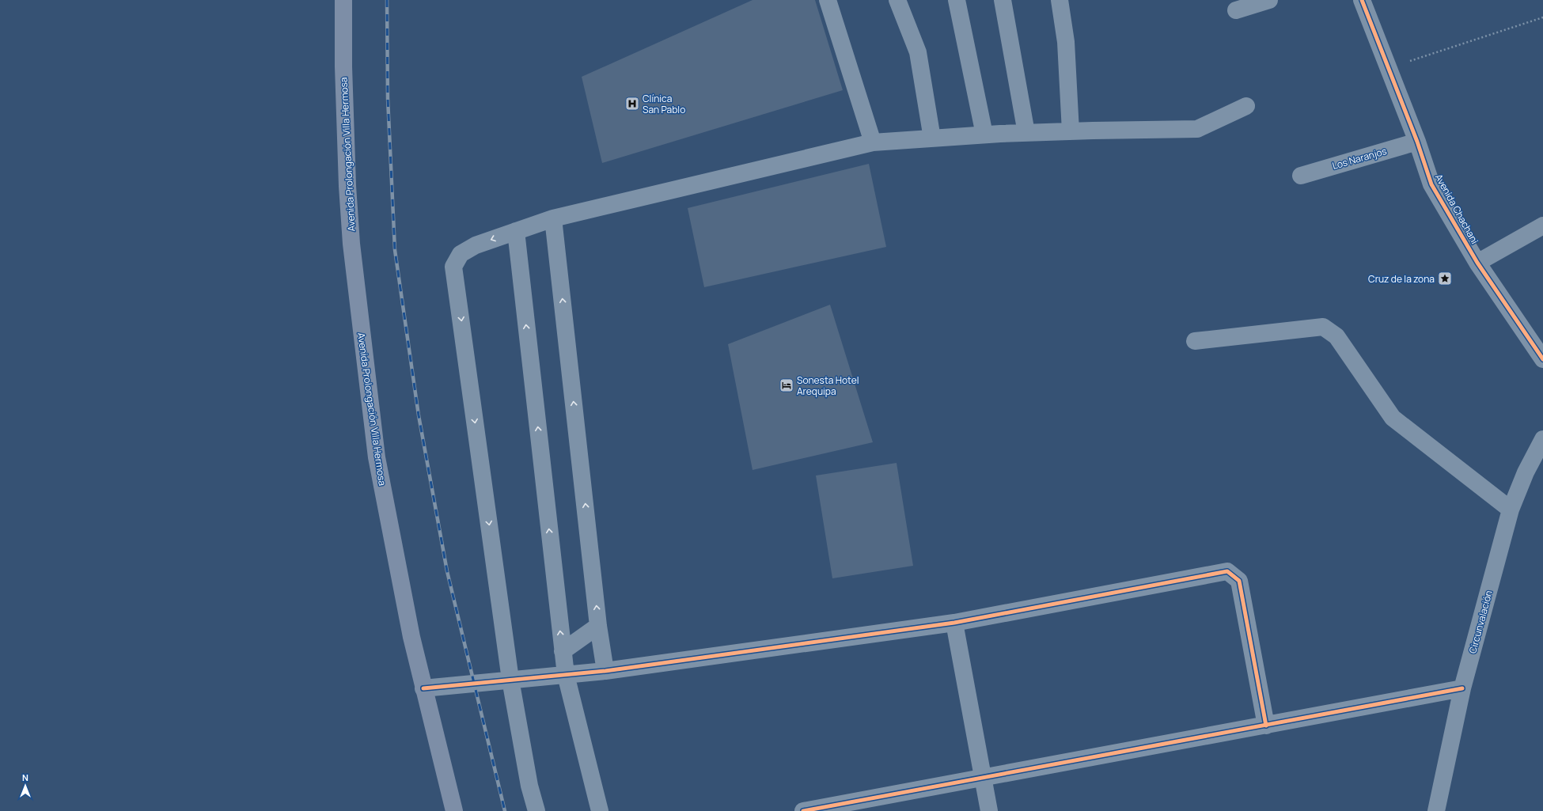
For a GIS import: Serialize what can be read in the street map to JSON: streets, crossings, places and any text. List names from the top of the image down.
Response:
{
  "streets": {
    "main road": ["Avenida Prolongación Villa Hermosa"],
    "street": ["Los Naranjos", "Avenida Chachani", "Circunvalación"]
  },
  "crossings": [
    ["Los Naranjos", "Avenida Chachani"]
  ],
  "places": {
    "hospital": ["Clínica San Pablo"],
    "place": ["Cruz de la zona"],
    "hotel": ["Sonesta Hotel Arequipa"]
  },
  "north": "top"
}
